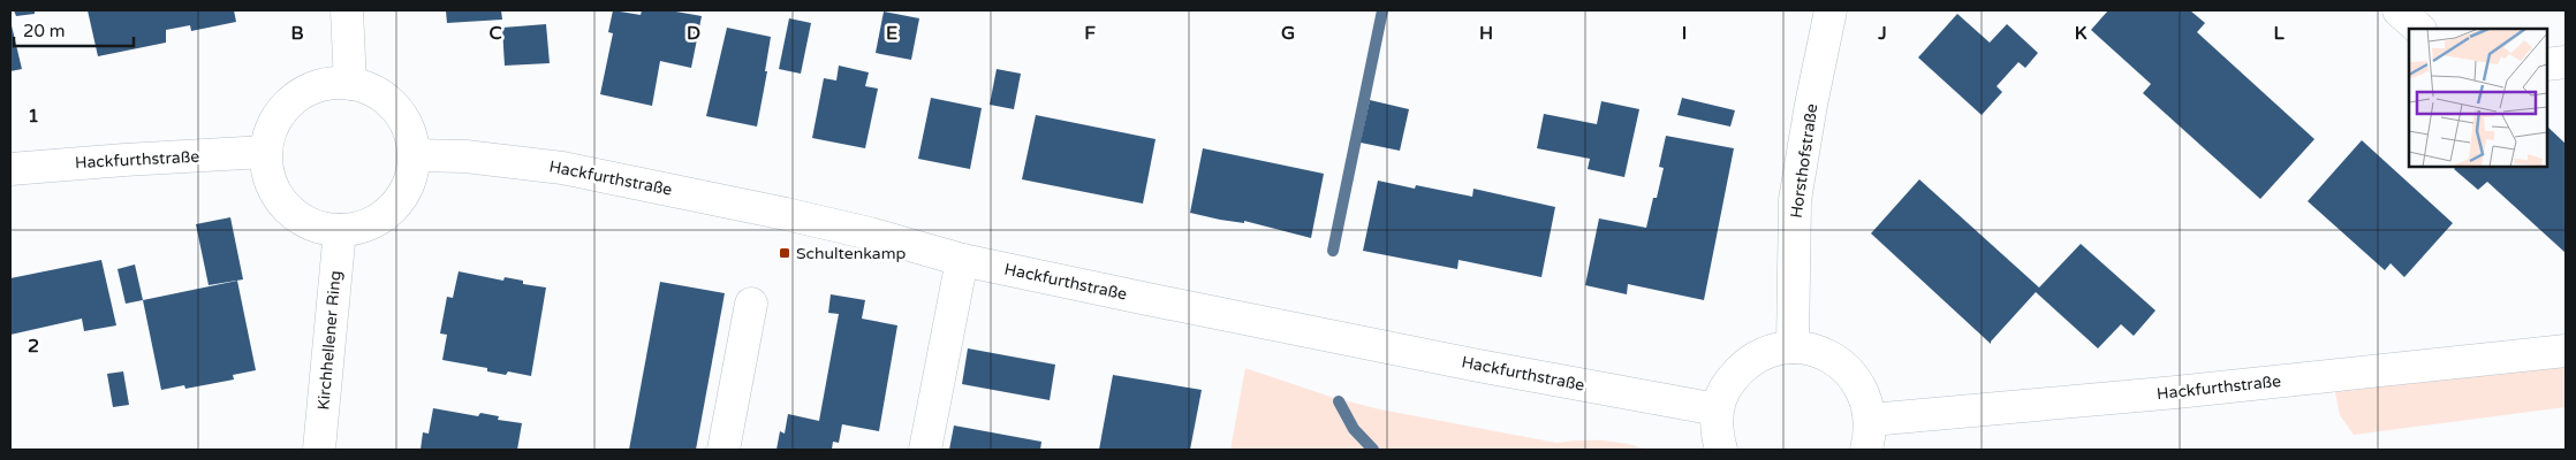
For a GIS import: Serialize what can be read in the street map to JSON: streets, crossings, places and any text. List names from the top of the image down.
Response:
{
  "streets": {
    "street": ["Hackfurthstraße", "Horsthofstraße", "Kirchhellener Ring"]
  },
  "crossings": [
    ["Hackfurthstraße", "Kirchhellener Ring"]
  ],
  "places": {
    "transit": ["Schultenkamp"]
  },
  "scale_bar": "20 m",
  "grid": {
    "columns": [
      "B",
      "C",
      "D",
      "E",
      "F",
      "G",
      "H",
      "I",
      "J",
      "K",
      "L"
    ],
    "rows": ["1", "2"]
  }
}
